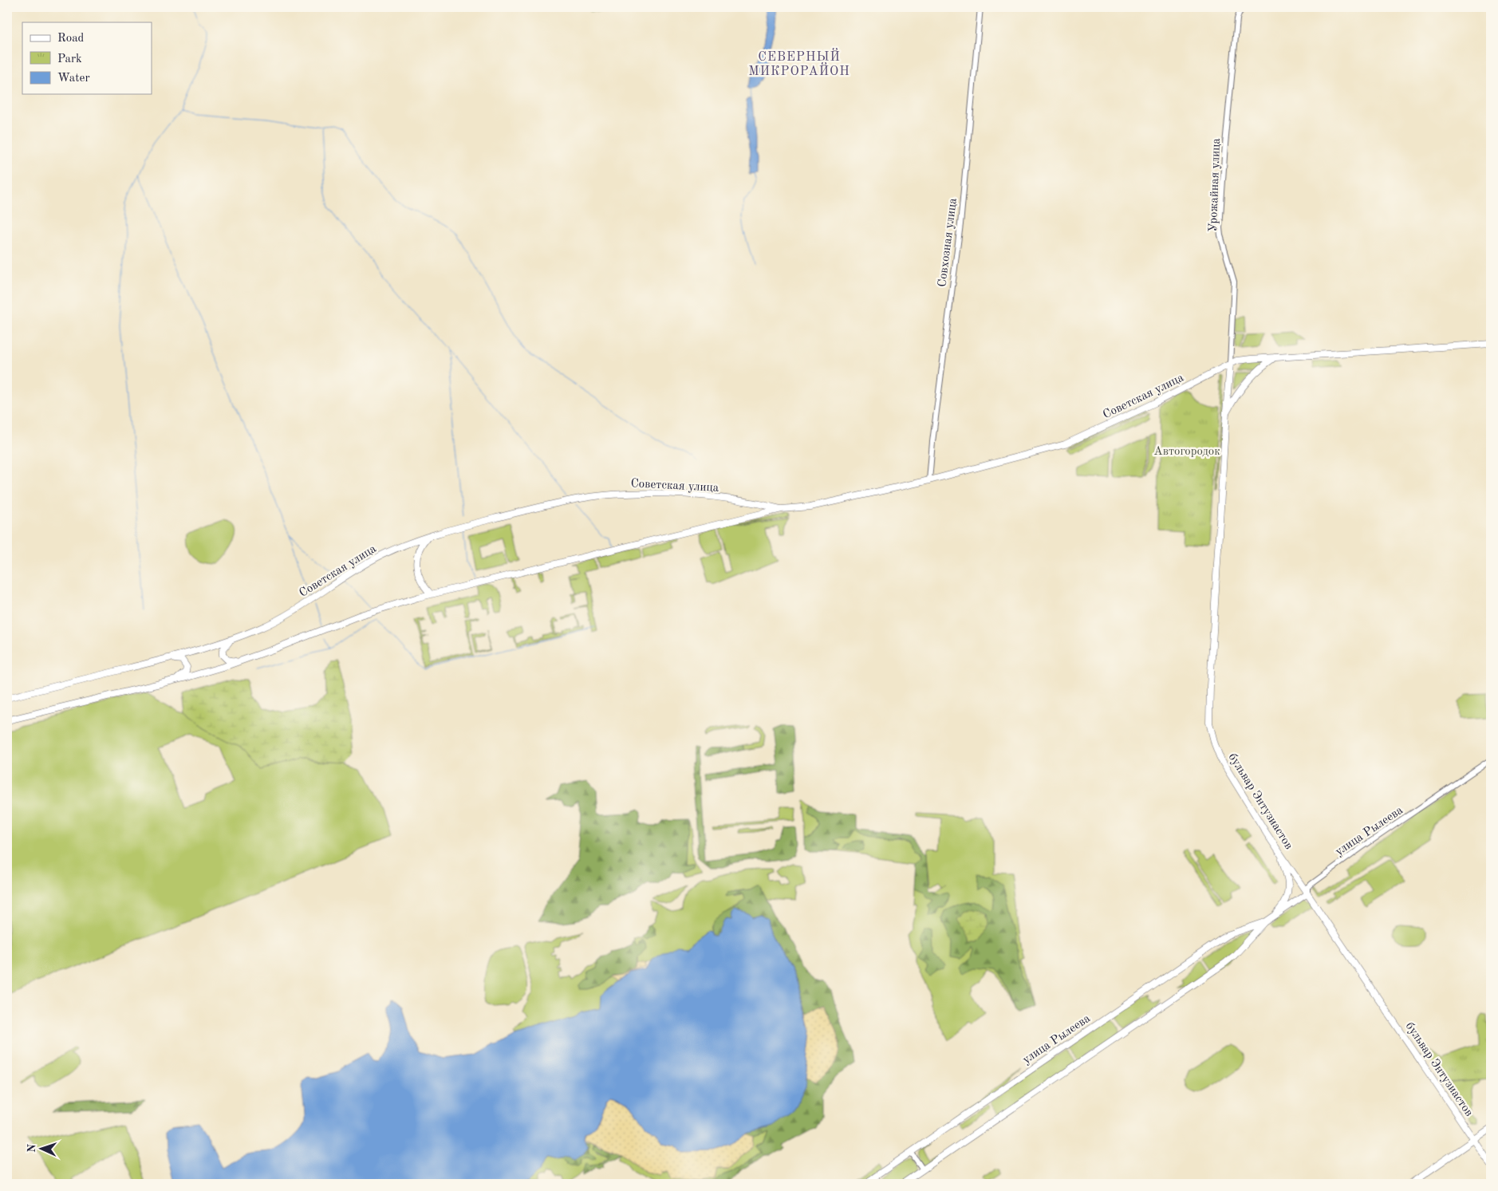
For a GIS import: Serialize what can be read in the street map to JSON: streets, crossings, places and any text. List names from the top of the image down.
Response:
{
  "streets": {
    "main road": ["Советская улица", "бульвар Энтузиастов", "улица Рылеева"],
    "street": ["Урожайная улица", "Совхозная улица"]
  },
  "crossings": [
    ["Урожайная улица", "Советская улица"],
    ["Урожайная улица", "бульвар Энтузиастов"],
    ["Совхозная улица", "Советская улица"],
    ["Советская улица", "бульвар Энтузиастов"],
    ["бульвар Энтузиастов", "улица Рылеева"]
  ],
  "districts": ["СЕВЕРНЫЙ МИКРОРАЙОН"],
  "parks": ["Автогородок"],
  "legend": ["Road", "Park", "Water"],
  "north": "left"
}
